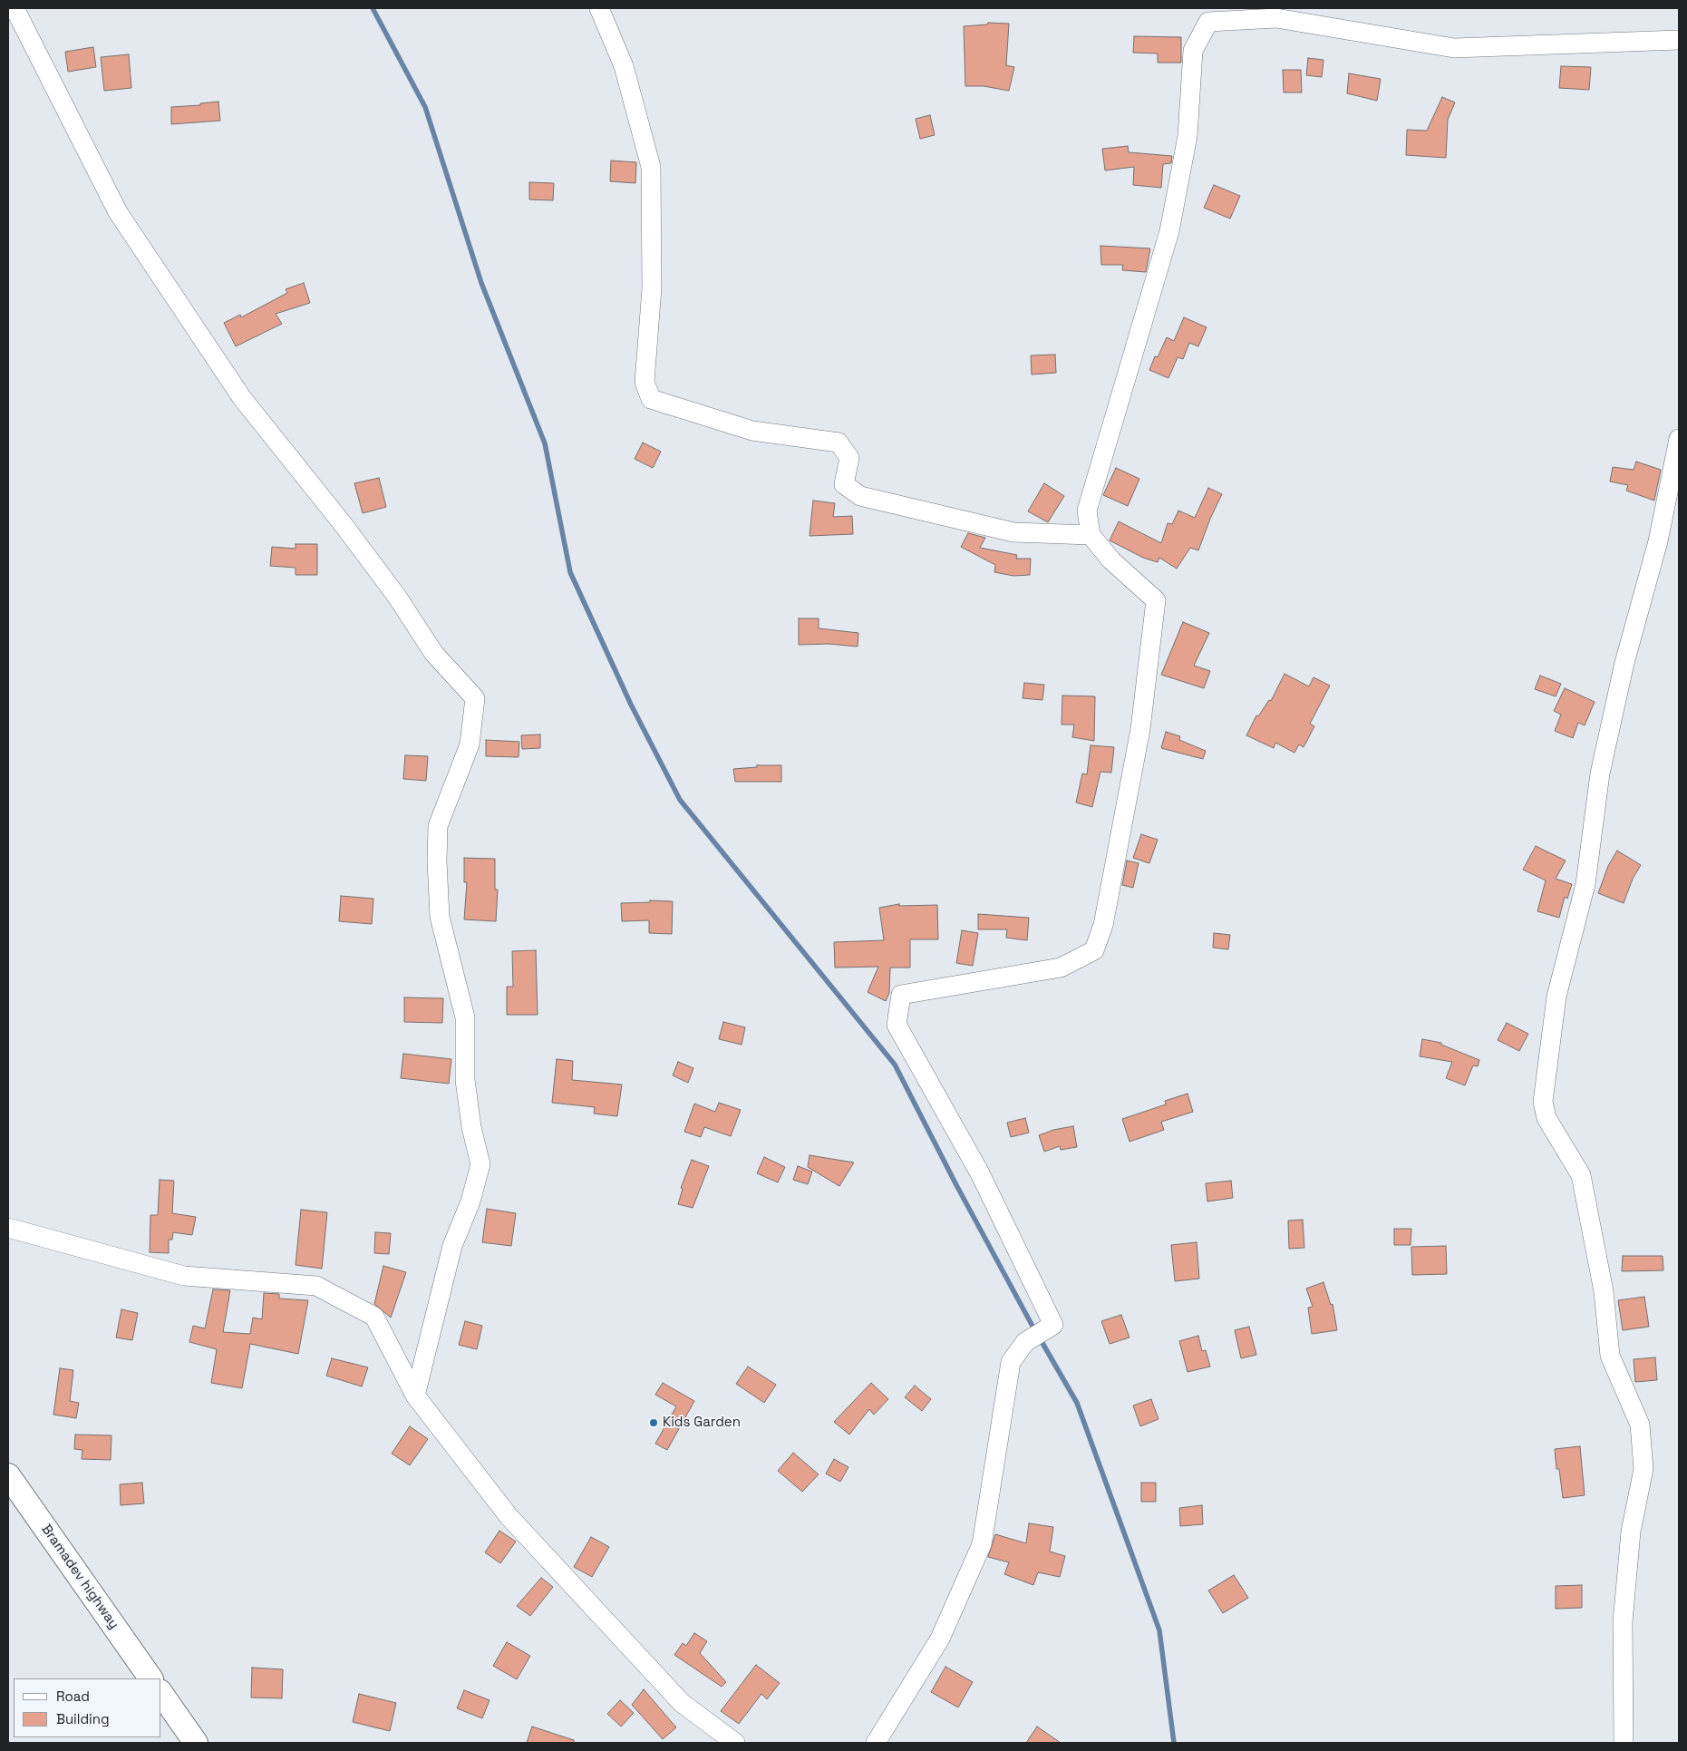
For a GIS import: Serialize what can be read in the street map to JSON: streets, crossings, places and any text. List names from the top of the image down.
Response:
{
  "streets": {
    "street": ["Bramadev highway"]
  },
  "places": ["Kids Garden"],
  "legend": ["Road", "Building"]
}
